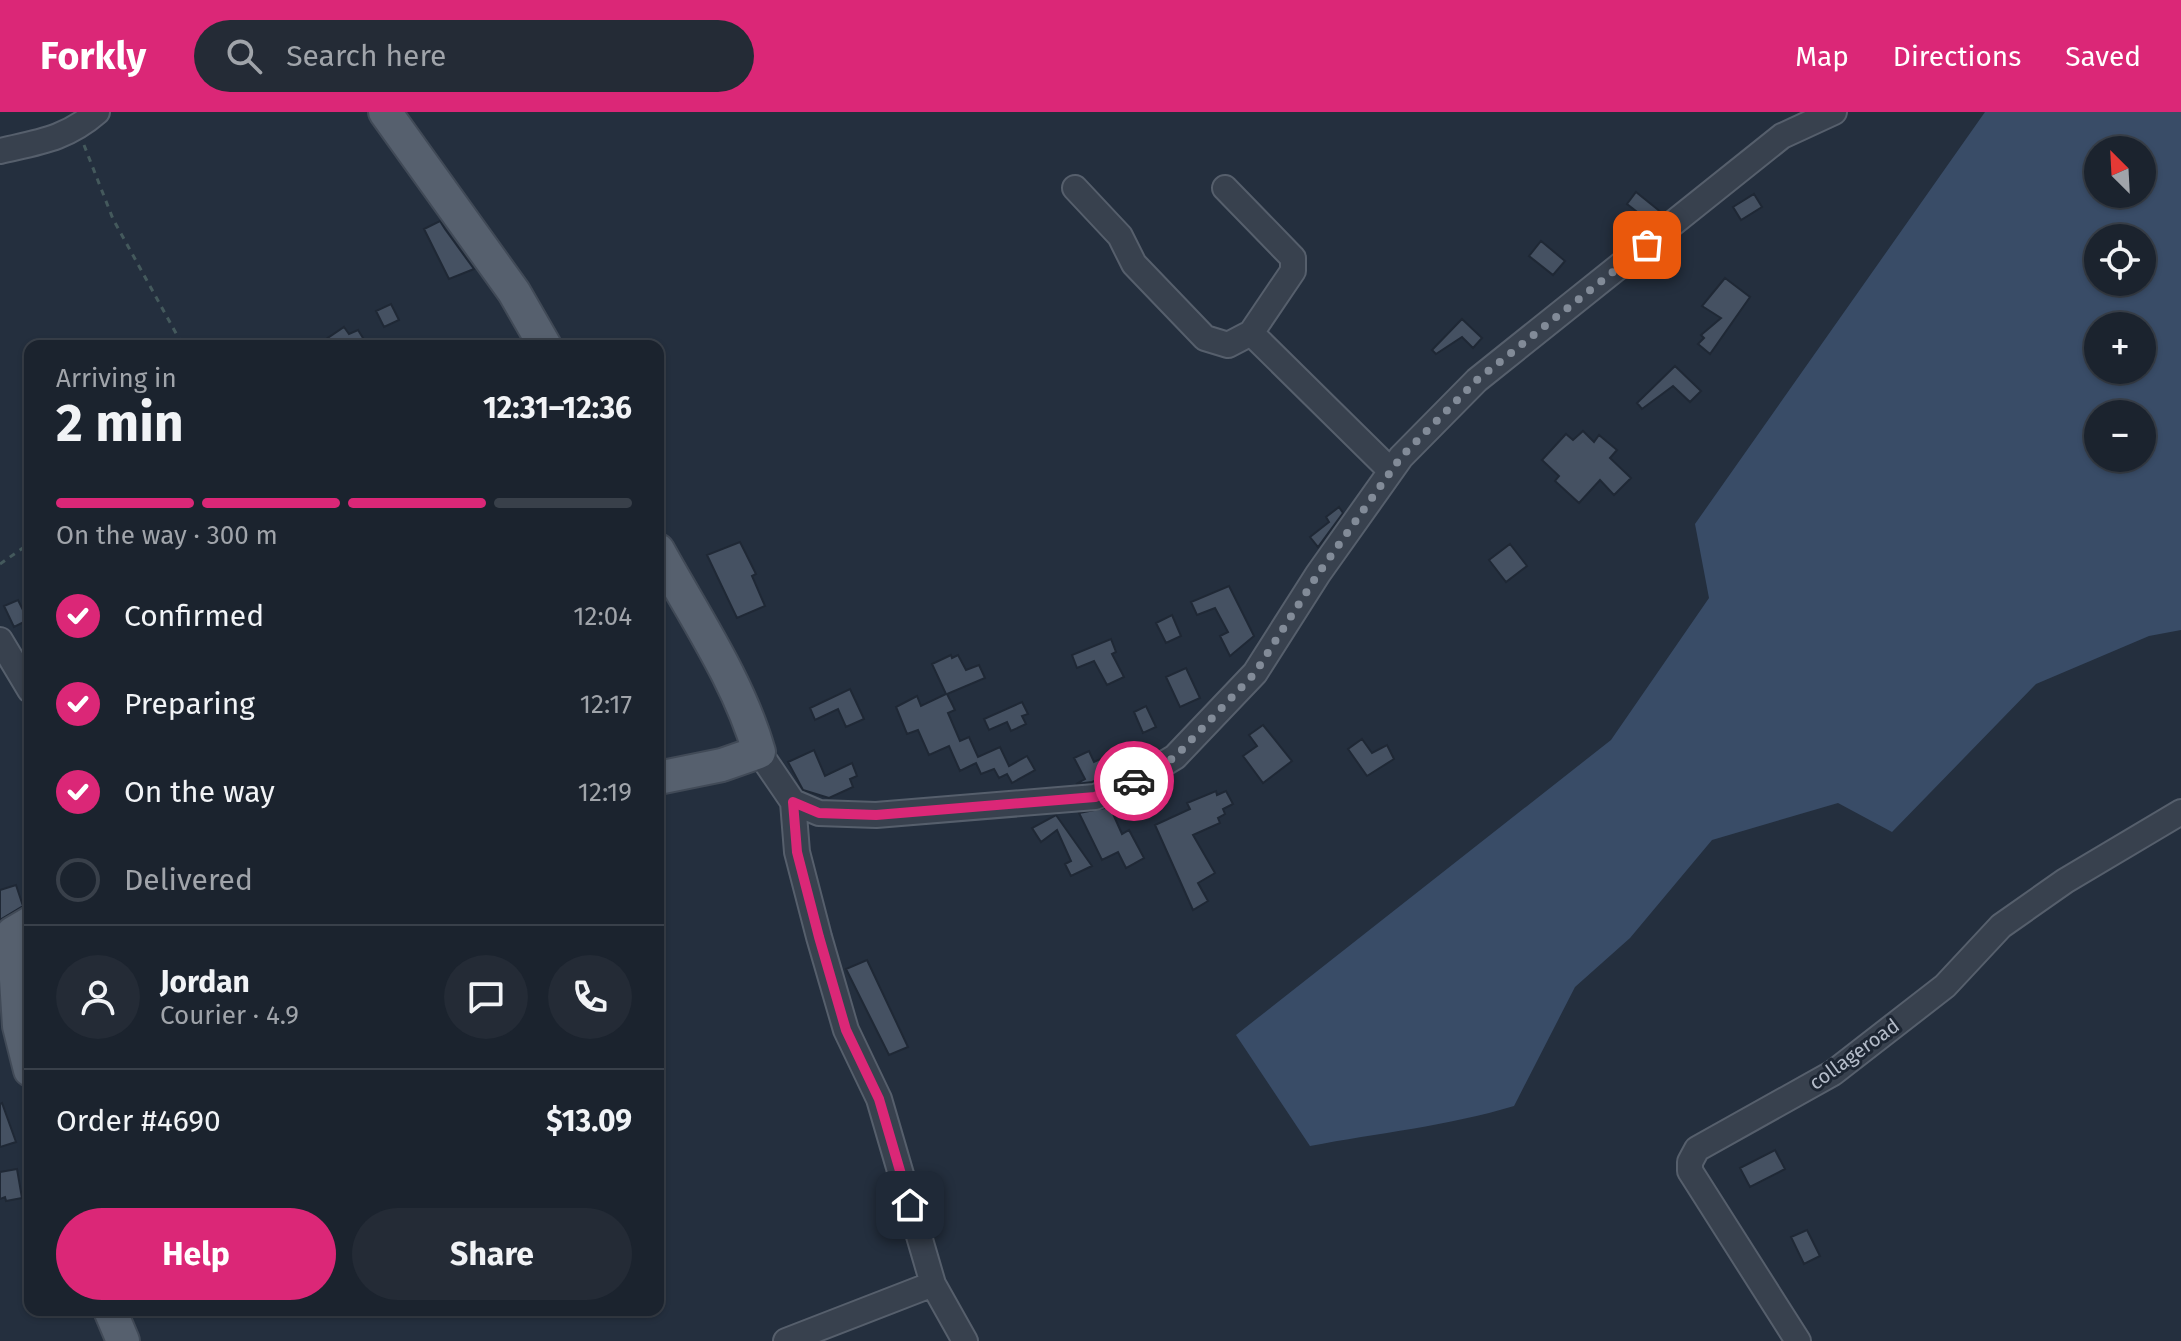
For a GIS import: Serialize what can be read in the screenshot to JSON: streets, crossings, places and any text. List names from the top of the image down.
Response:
{
  "streets": {
    "street": ["collageroad"]
  },
  "north": "top left",
  "page": {
    "header": "Forkly",
    "search": "Search here",
    "nav": ["Map", "Directions", "Saved"],
    "map_buttons": ["+", "−"],
    "heading": ["2 min", "Arriving in", "12:31–12:36"],
    "panel": [
      "Jordan",
      "Courier · 4.9",
      "Order #4690",
      "$13.09"
    ],
    "bar": "On the way · 300 m",
    "list": [
      ["Confirmed", "12:04"],
      ["Preparing", "12:17"],
      ["On the way", "12:19"],
      "Delivered"
    ],
    "buttons": ["Help", "Share"]
  }
}
